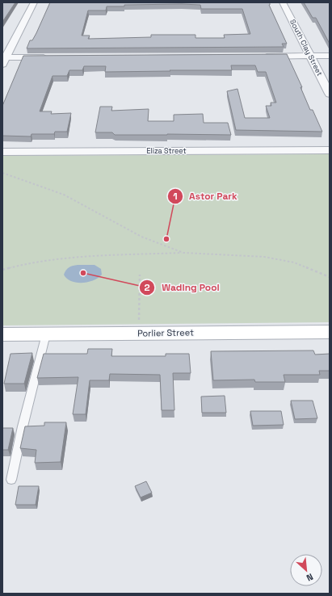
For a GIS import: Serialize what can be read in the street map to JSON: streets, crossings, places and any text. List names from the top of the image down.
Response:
{
  "streets": {
    "street": ["South Clay Street", "Eliza Street", "Porlier Street"]
  },
  "places": ["Astor Park", "Wading Pool"],
  "north": "bottom right"
}
